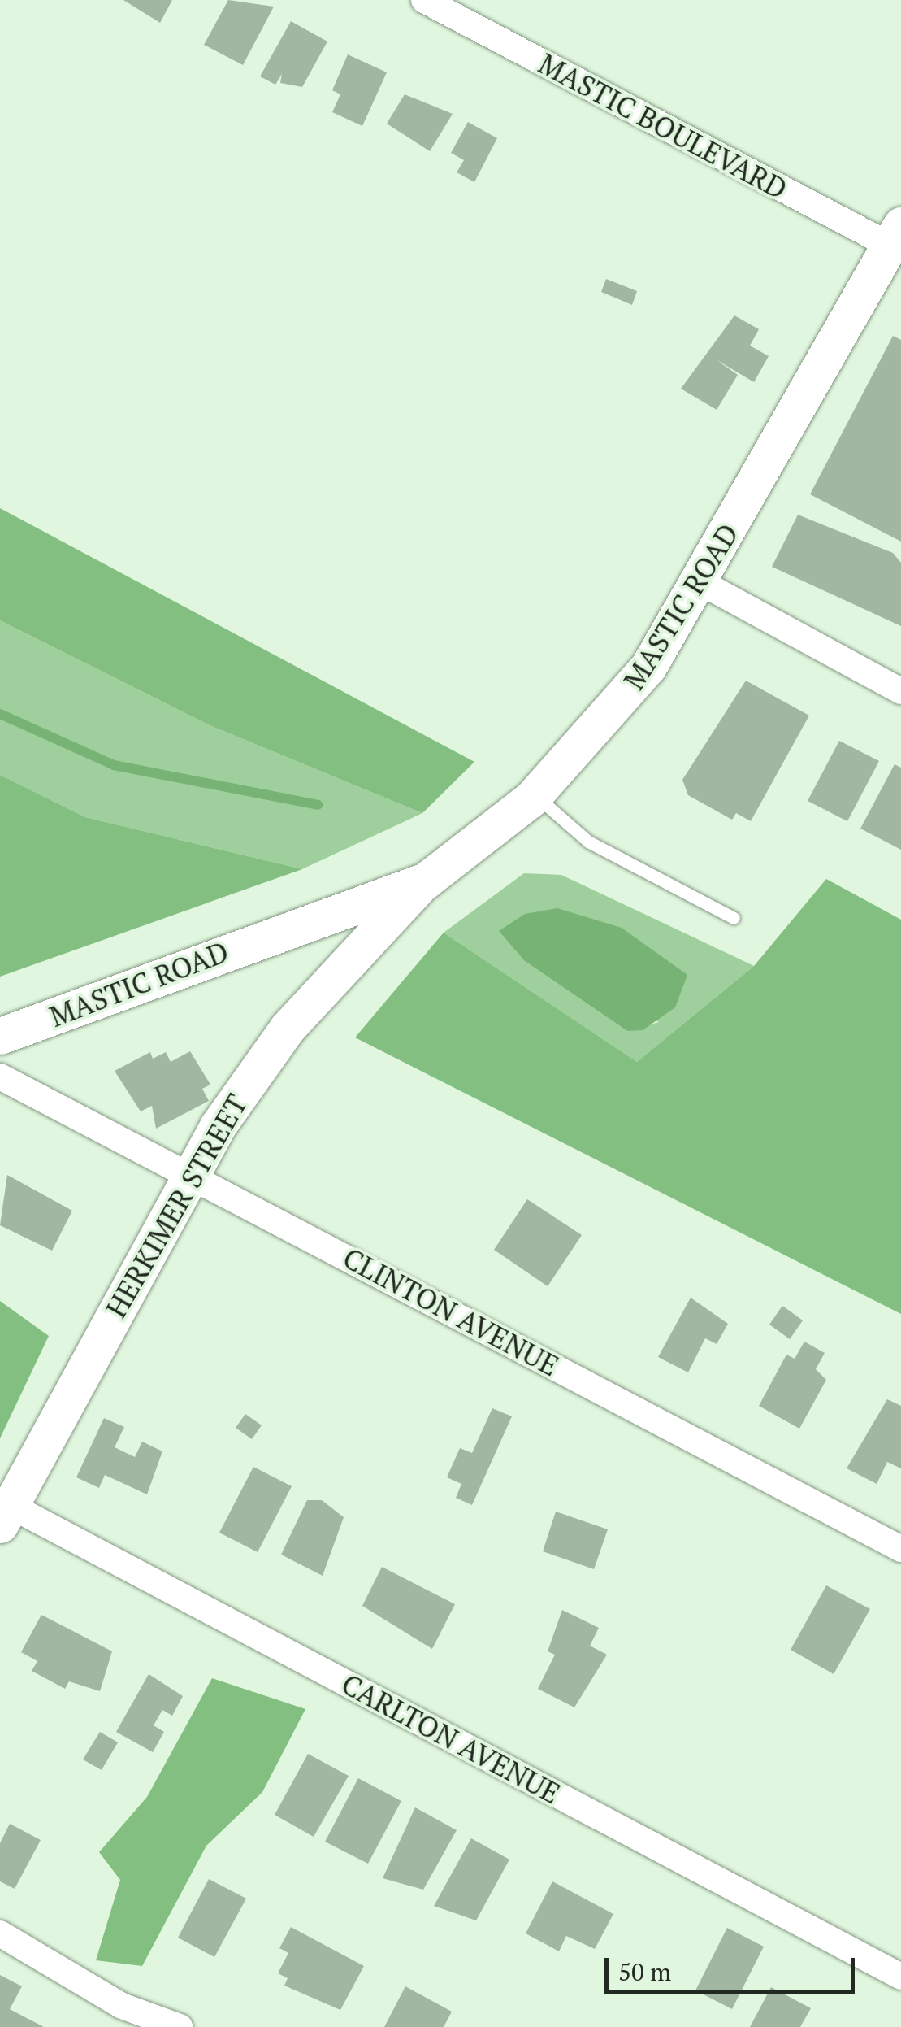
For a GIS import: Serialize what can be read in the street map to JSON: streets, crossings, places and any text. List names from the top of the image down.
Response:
{
  "streets": {
    "main road": ["MASTIC ROAD", "HERKIMER STREET"],
    "street": ["MASTIC BOULEVARD", "CLINTON AVENUE", "CARLTON AVENUE"]
  },
  "crossings": [
    ["MASTIC BOULEVARD", "MASTIC ROAD"],
    ["MASTIC ROAD", "HERKIMER STREET"],
    ["HERKIMER STREET", "CLINTON AVENUE"],
    ["HERKIMER STREET", "CARLTON AVENUE"]
  ],
  "scale_bar": "50 m"
}
